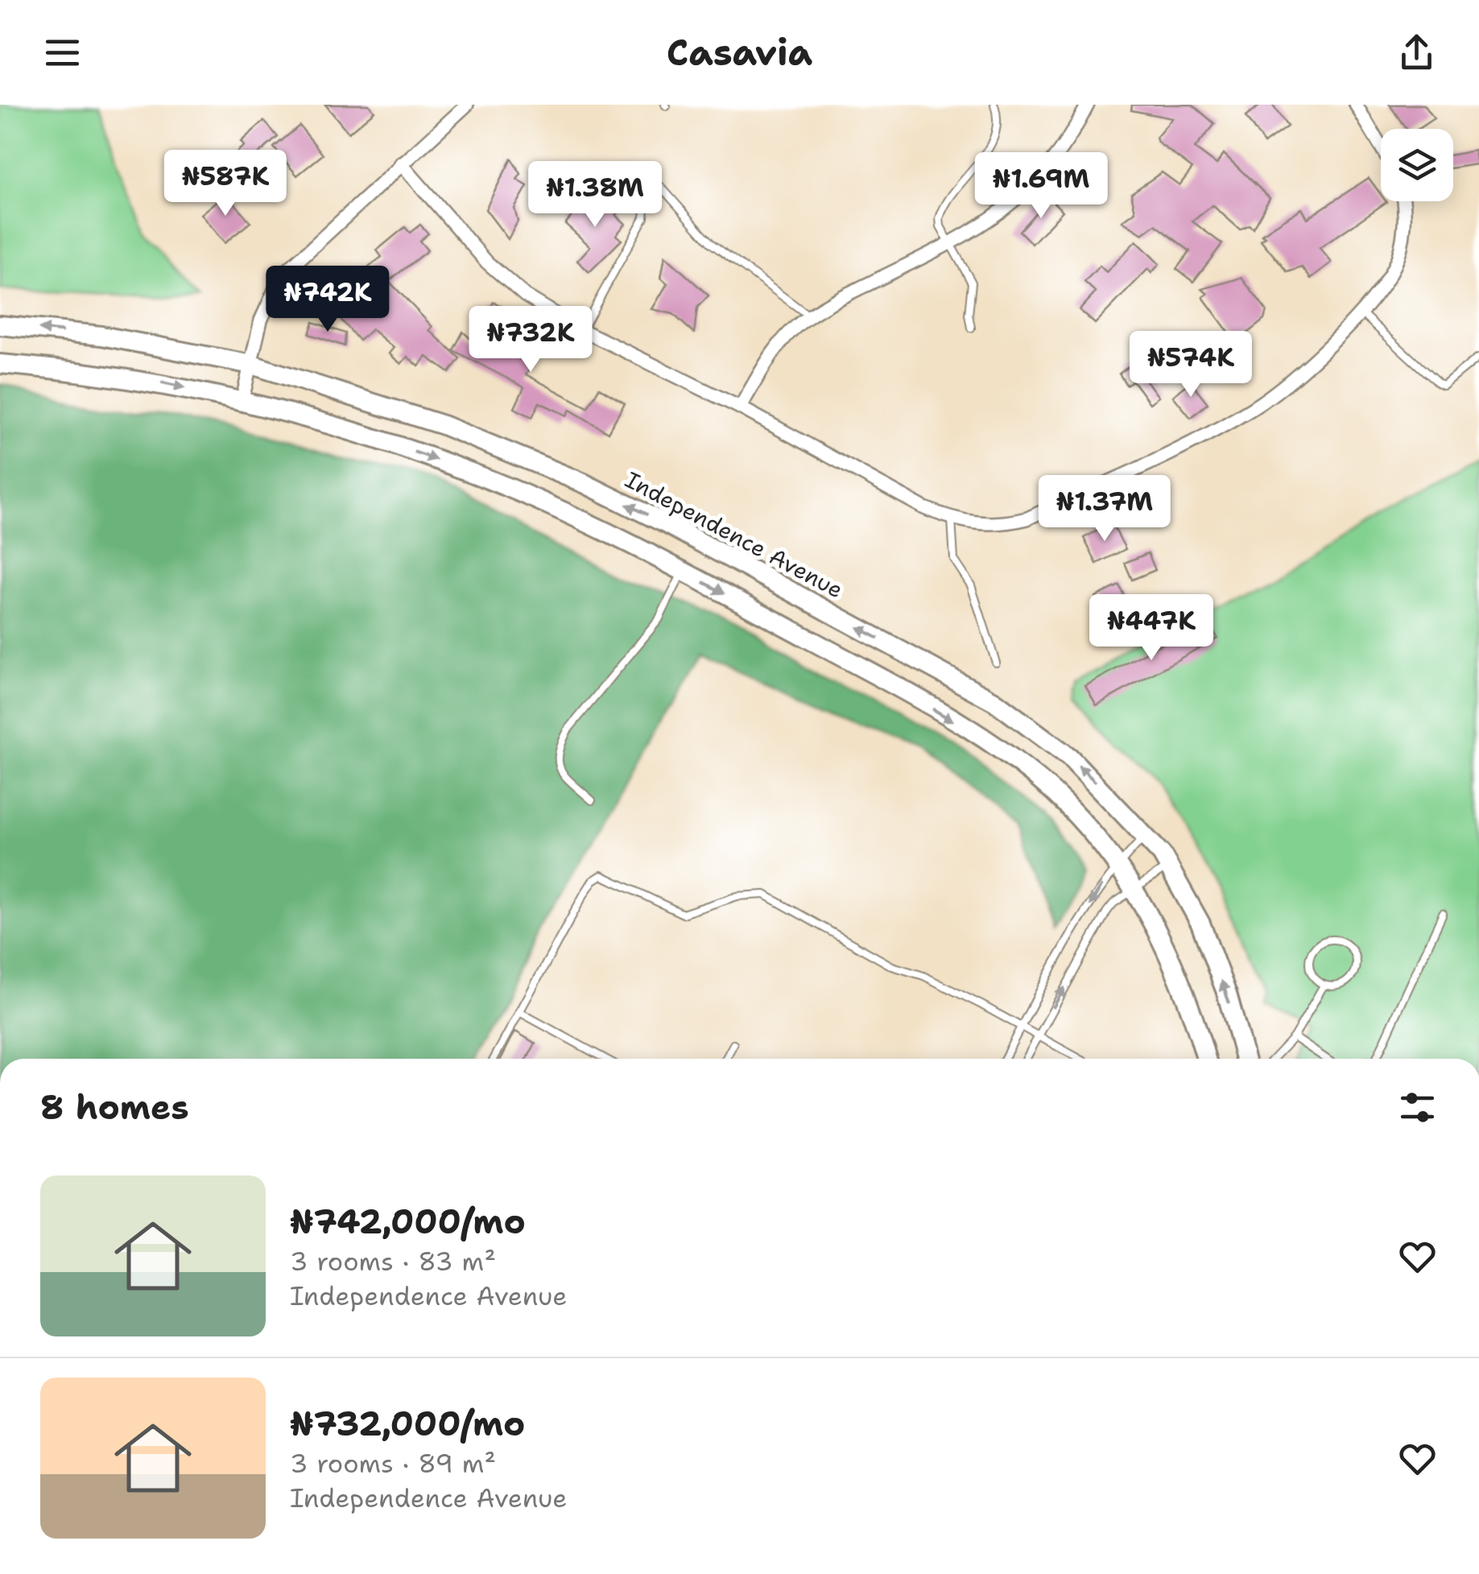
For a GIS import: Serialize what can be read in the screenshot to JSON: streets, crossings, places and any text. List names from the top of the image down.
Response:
{
  "streets": {
    "main road": ["Independence Avenue"]
  },
  "page": {
    "header": "Casavia",
    "price": [
      "₦587K",
      "₦1.69M",
      "₦1.38M",
      "₦742K",
      "₦732K",
      "₦574K",
      "₦1.37M",
      "₦447K"
    ],
    "heading": "8 homes",
    "list": [
      {
        "name": "₦742,000/mo",
        "note": "3 rooms · 83 m² · Independence Avenue"
      },
      {
        "name": "₦732,000/mo",
        "note": "3 rooms · 89 m² · Independence Avenue"
      }
    ]
  }
}
